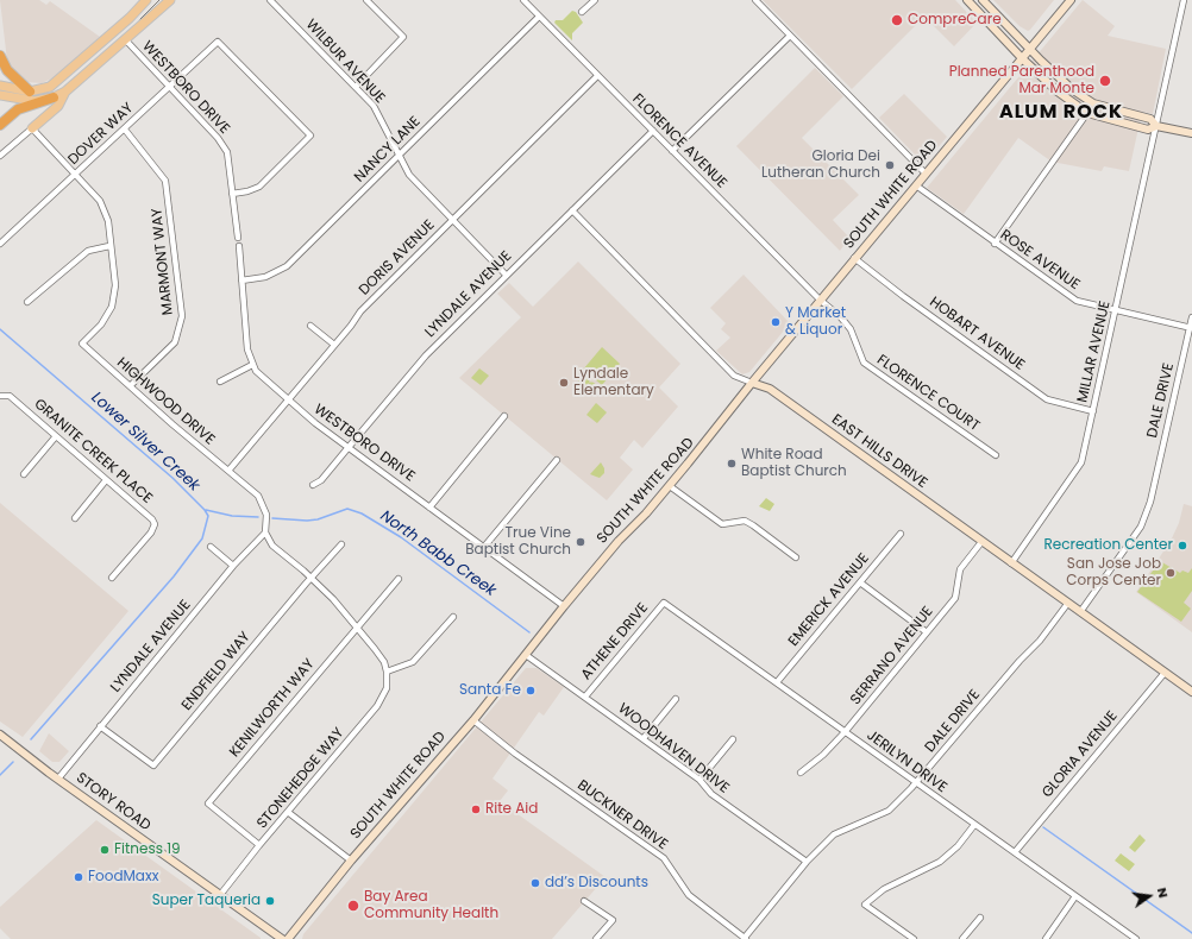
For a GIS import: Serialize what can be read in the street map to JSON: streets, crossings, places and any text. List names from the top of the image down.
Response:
{
  "streets": {
    "main road": ["SOUTH WHITE ROAD", "EAST HILLS DRIVE", "STORY ROAD"],
    "street": [
      "WILBUR AVENUE",
      "WESTBORO DRIVE",
      "DOVER WAY",
      "FLORENCE AVENUE",
      "NANCY LANE",
      "DORIS AVENUE",
      "ROSE AVENUE",
      "MARMONT WAY",
      "LYNDALE AVENUE",
      "HOBART AVENUE",
      "MILLAR AVENUE",
      "FLORENCE COURT",
      "DALE DRIVE",
      "HIGHWOOD DRIVE",
      "GRANITE CREEK PLACE",
      "EMERICK AVENUE",
      "ATHENE DRIVE",
      "SERRANO AVENUE",
      "ENDFIELD WAY",
      "KENILWORTH WAY",
      "WOODHAVEN DRIVE",
      "GLORIA AVENUE",
      "JERILYN DRIVE",
      "STONEHEDGE WAY",
      "BUCKNER DRIVE"
    ]
  },
  "crossings": [
    ["WILBUR AVENUE", "NANCY LANE"],
    ["WILBUR AVENUE", "DORIS AVENUE"],
    ["WILBUR AVENUE", "LYNDALE AVENUE"],
    ["WESTBORO DRIVE", "DOVER WAY"],
    ["WESTBORO DRIVE", "NANCY LANE"],
    ["WESTBORO DRIVE", "SOUTH WHITE ROAD"],
    ["WESTBORO DRIVE", "DORIS AVENUE"],
    ["WESTBORO DRIVE", "LYNDALE AVENUE"],
    ["DOVER WAY", "MARMONT WAY"],
    ["DOVER WAY", "HIGHWOOD DRIVE"],
    ["FLORENCE AVENUE", "NANCY LANE"],
    ["FLORENCE AVENUE", "SOUTH WHITE ROAD"],
    ["FLORENCE AVENUE", "DORIS AVENUE"],
    ["FLORENCE AVENUE", "LYNDALE AVENUE"],
    ["FLORENCE AVENUE", "FLORENCE COURT"],
    ["SOUTH WHITE ROAD", "ROSE AVENUE"],
    ["SOUTH WHITE ROAD", "HOBART AVENUE"],
    ["SOUTH WHITE ROAD", "FLORENCE COURT"],
    ["SOUTH WHITE ROAD", "EAST HILLS DRIVE"],
    ["SOUTH WHITE ROAD", "WOODHAVEN DRIVE"],
    ["SOUTH WHITE ROAD", "BUCKNER DRIVE"],
    ["DORIS AVENUE", "HIGHWOOD DRIVE"],
    ["ROSE AVENUE", "MILLAR AVENUE"],
    ["ROSE AVENUE", "DALE DRIVE"],
    ["MARMONT WAY", "HIGHWOOD DRIVE"],
    ["LYNDALE AVENUE", "HIGHWOOD DRIVE"],
    ["LYNDALE AVENUE", "EAST HILLS DRIVE"],
    ["LYNDALE AVENUE", "ENDFIELD WAY"],
    ["LYNDALE AVENUE", "STORY ROAD"],
    ["HOBART AVENUE", "MILLAR AVENUE"],
    ["MILLAR AVENUE", "EAST HILLS DRIVE"],
    ["DALE DRIVE", "EAST HILLS DRIVE"],
    ["DALE DRIVE", "WOODHAVEN DRIVE"],
    ["DALE DRIVE", "JERILYN DRIVE"],
    ["DALE DRIVE", "BUCKNER DRIVE"],
    ["EAST HILLS DRIVE", "SERRANO AVENUE"],
    ["EAST HILLS DRIVE", "GLORIA AVENUE"],
    ["EMERICK AVENUE", "JERILYN DRIVE"],
    ["ATHENE DRIVE", "WOODHAVEN DRIVE"],
    ["ATHENE DRIVE", "JERILYN DRIVE"],
    ["SERRANO AVENUE", "JERILYN DRIVE"],
    ["KENILWORTH WAY", "STONEHEDGE WAY"],
    ["GLORIA AVENUE", "JERILYN DRIVE"],
    ["STONEHEDGE WAY", "STORY ROAD"]
  ],
  "districts": ["ALUM ROCK"],
  "water": ["Lower Silver Creek", "North Babb Creek"],
  "places": [
    "CompreCare",
    "Planned Parenthood Mar Monte",
    "Gloria Dei Lutheran Church",
    "Y Market & Liquor",
    "Lyndale Elementary",
    "White Road Baptist Church",
    "True Vine Baptist Church",
    "Recreation Center",
    "San Jose Job Corps Center",
    "Santa Fe",
    "Rite Aid",
    "Fitness 19",
    "FoodMaxx",
    "dd’s Discounts",
    "Super Taqueria",
    "Bay Area Community Health"
  ],
  "north": "right"
}
